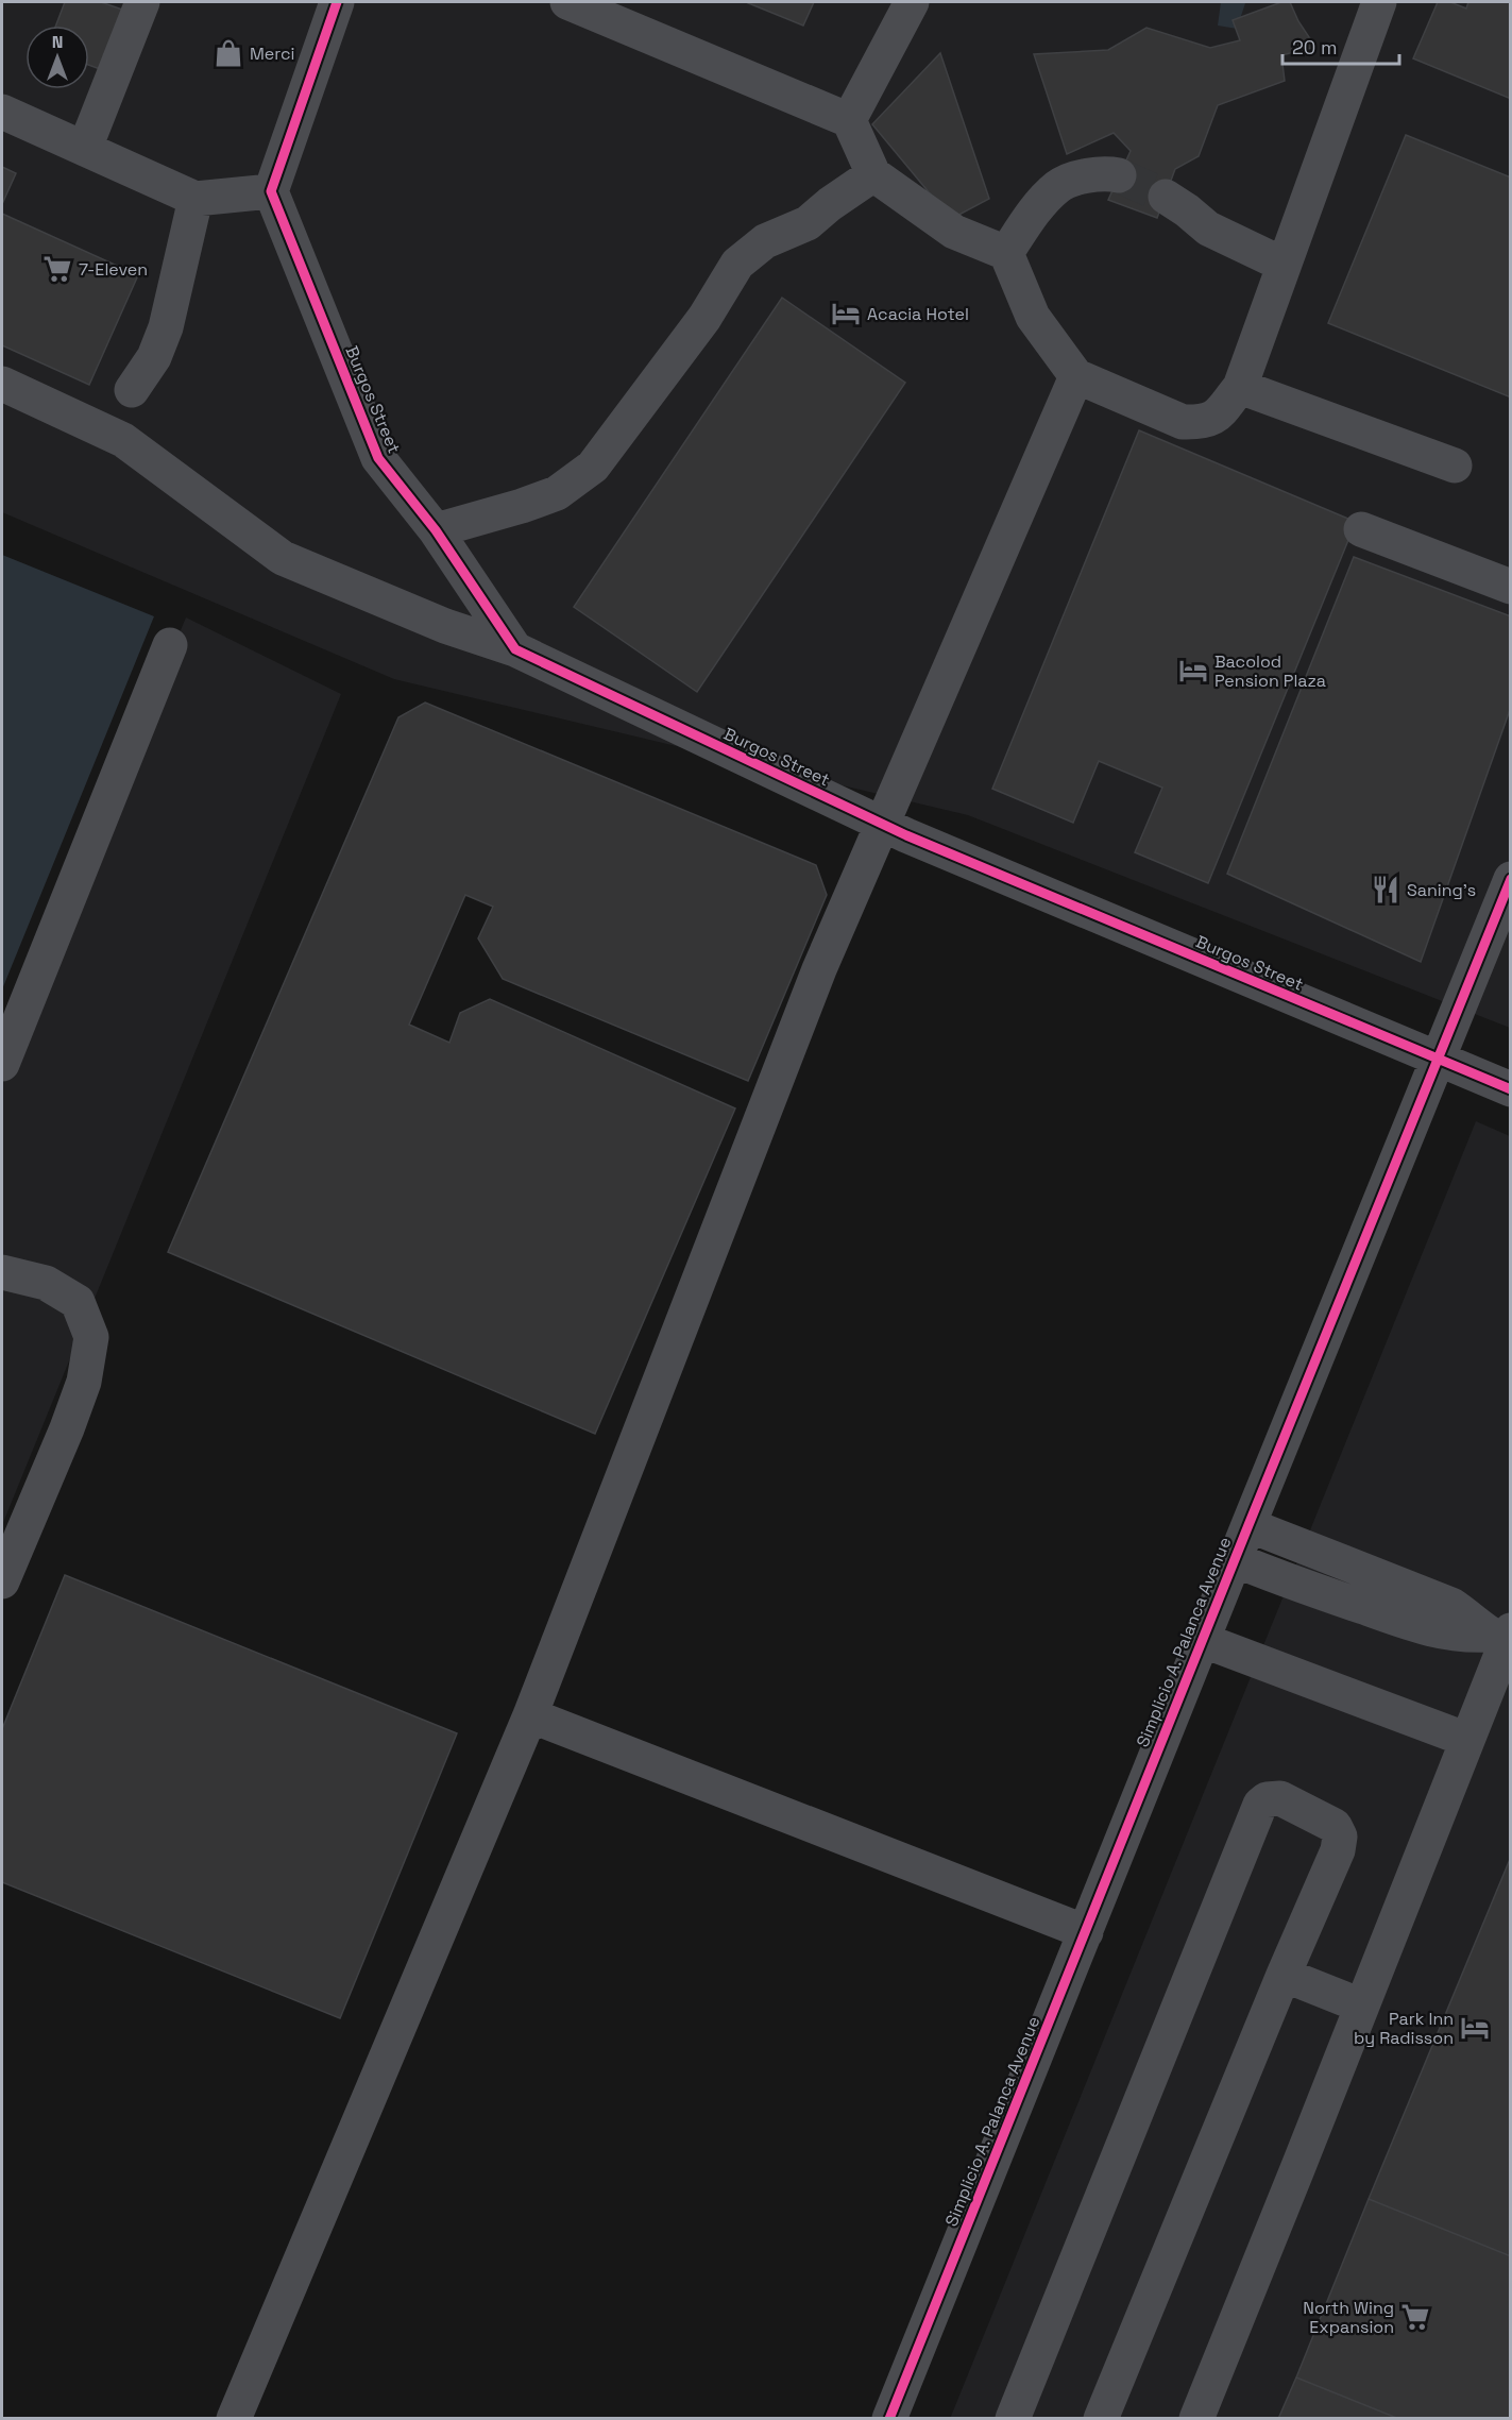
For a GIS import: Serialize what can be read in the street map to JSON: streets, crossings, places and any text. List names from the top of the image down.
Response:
{
  "streets": {
    "street": ["Burgos Street", "Simplicio A. Palanca Avenue"]
  },
  "crossings": [
    ["Burgos Street", "Simplicio A. Palanca Avenue"]
  ],
  "places": {
    "shop": ["Merci"],
    "supermarket": ["7-Eleven", "North Wing Expansion"],
    "hotel": ["Acacia Hotel", "Bacolod Pension Plaza", "Park Inn by Radisson"],
    "restaurant": ["Saning's"]
  },
  "scale_bar": "20 m",
  "north": "top"
}
